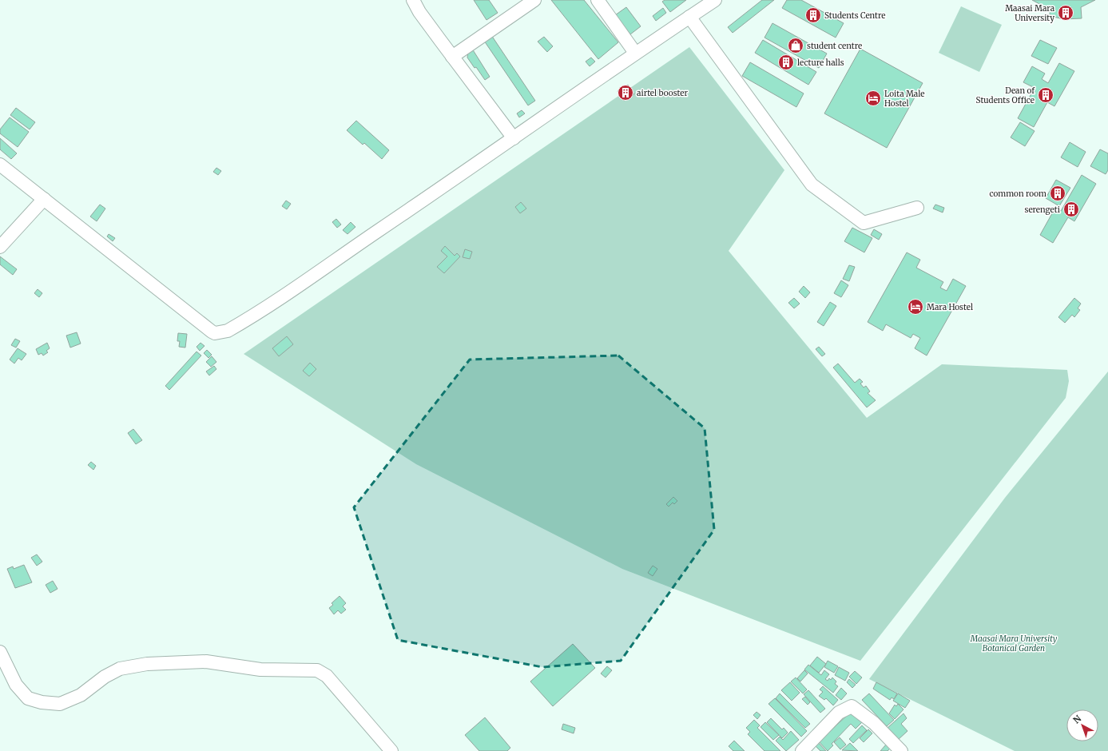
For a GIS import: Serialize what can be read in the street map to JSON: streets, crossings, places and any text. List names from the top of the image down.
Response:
{
  "parks": ["Maasai Mara University Botanical Garden"],
  "places": {
    "building": [
      "Maasai Mara University",
      "Students Centre",
      "lecture halls",
      "airtel booster",
      "Dean of Students Office",
      "common room",
      "serengeti"
    ],
    "shop": ["student centre"],
    "hotel": ["Loita Male Hostel", "Mara Hostel"]
  },
  "north": "top left"
}
